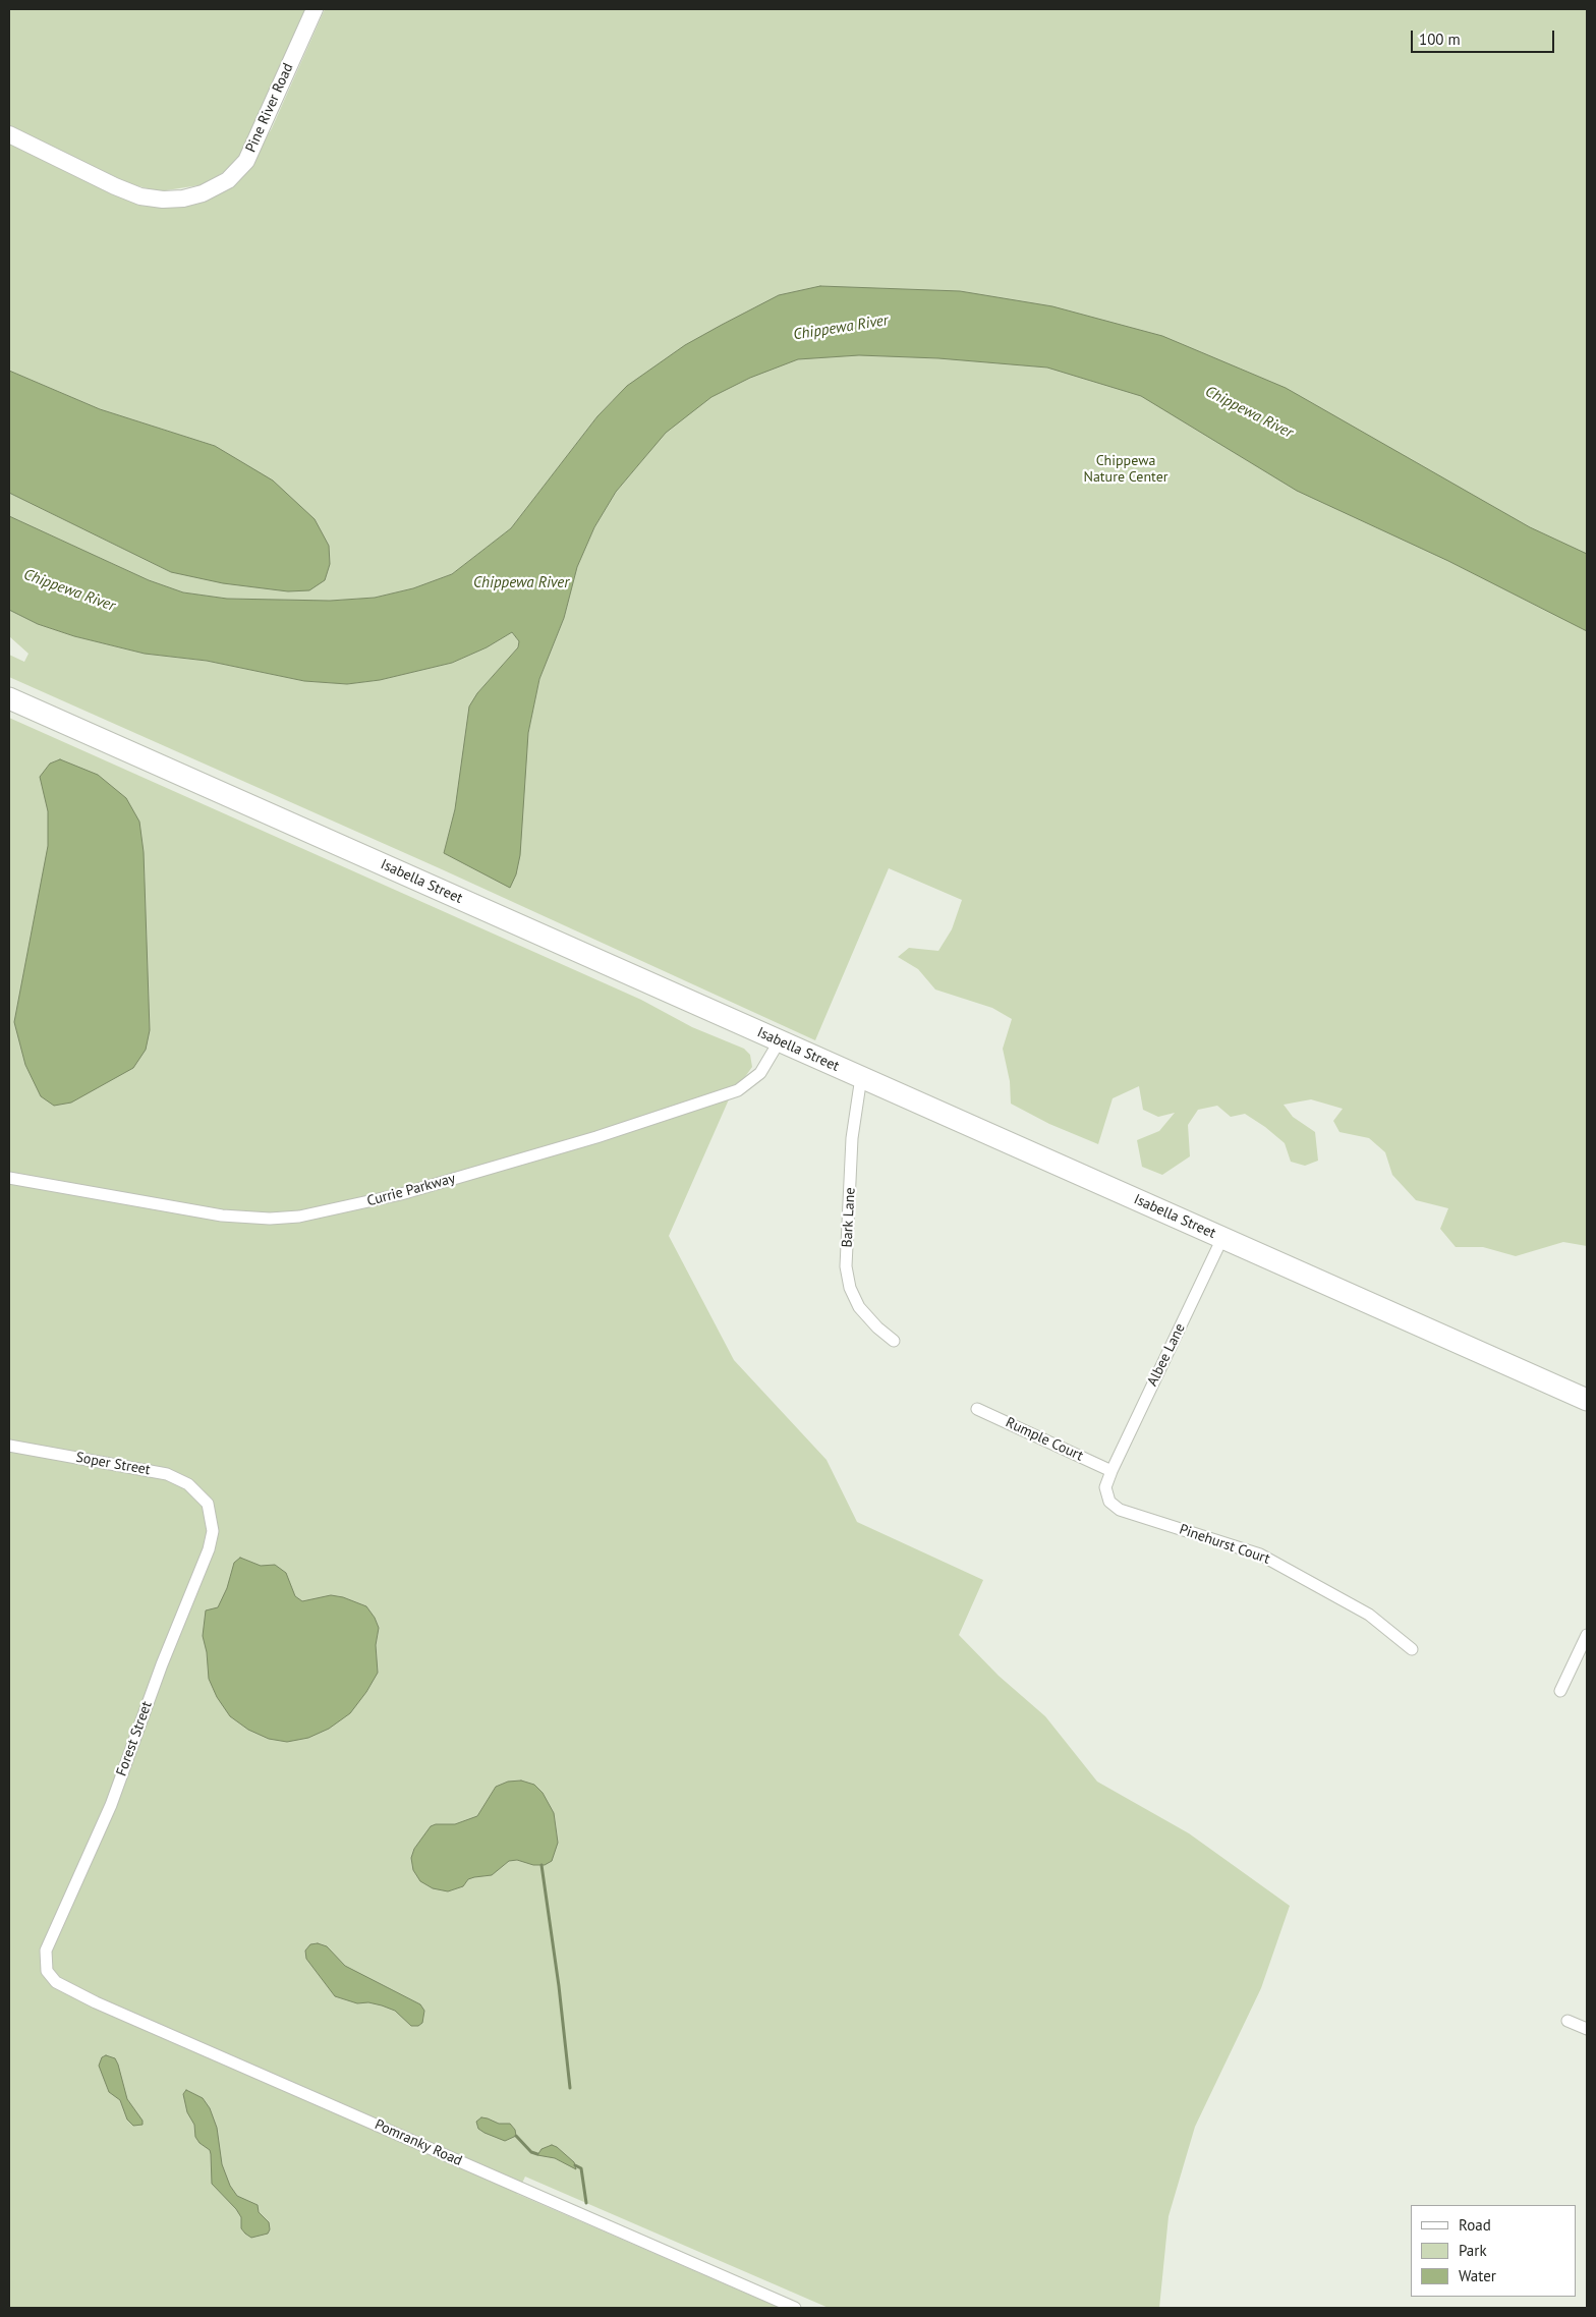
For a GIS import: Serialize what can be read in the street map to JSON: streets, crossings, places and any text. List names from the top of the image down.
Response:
{
  "streets": {
    "highway": ["Isabella Street"],
    "street": [
      "Pine River Road",
      "Currie Parkway",
      "Bark Lane",
      "Albee Lane",
      "Rumple Court",
      "Soper Street",
      "Pinehurst Court",
      "Forest Street",
      "Pomranky Road"
    ]
  },
  "crossings": [
    ["Isabella Street", "Currie Parkway"],
    ["Isabella Street", "Bark Lane"],
    ["Isabella Street", "Albee Lane"],
    ["Albee Lane", "Rumple Court"],
    ["Albee Lane", "Pinehurst Court"],
    ["Rumple Court", "Pinehurst Court"],
    ["Soper Street", "Forest Street"],
    ["Forest Street", "Pomranky Road"]
  ],
  "water": ["Chippewa River"],
  "parks": ["Chippewa Nature Center"],
  "legend": ["Road", "Park", "Water"],
  "scale_bar": "100 m"
}
